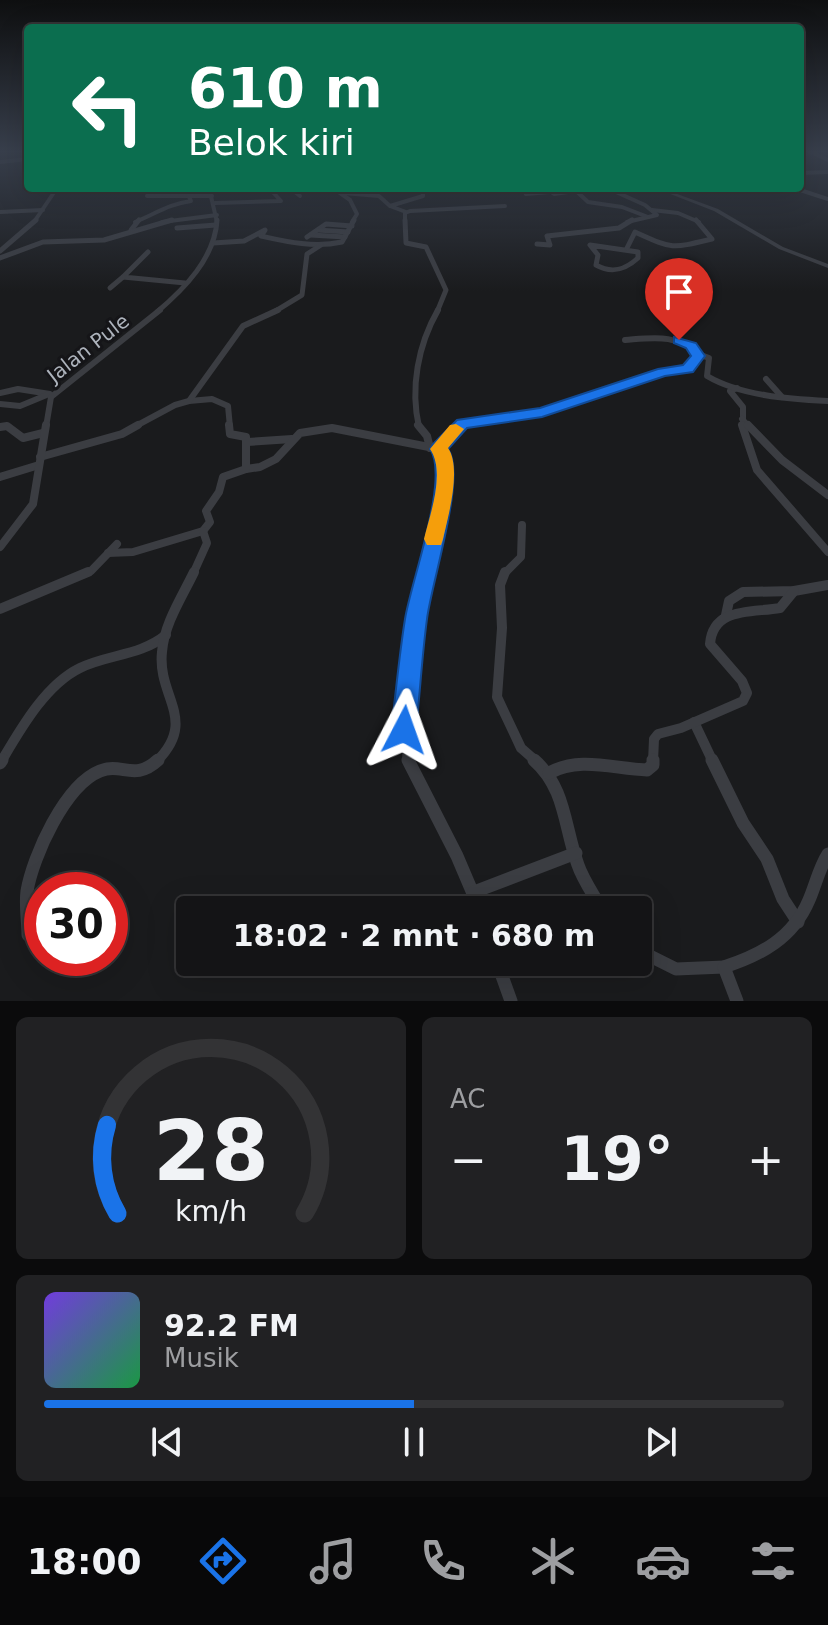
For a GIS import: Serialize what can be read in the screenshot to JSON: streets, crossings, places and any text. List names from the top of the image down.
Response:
{
  "streets": {
    "street": ["Jalan Pule"]
  },
  "page": {
    "turn": ["610 m", "Belok kiri"],
    "limit": "30",
    "trip": "18:02 · 2 mnt · 680 m",
    "tile": "AC",
    "heat": ["−", "19°", "+"],
    "song": ["92.2 FM", "Musik"],
    "tabs": "18:00",
    "gauge": ["28", "km/h"]
  }
}
